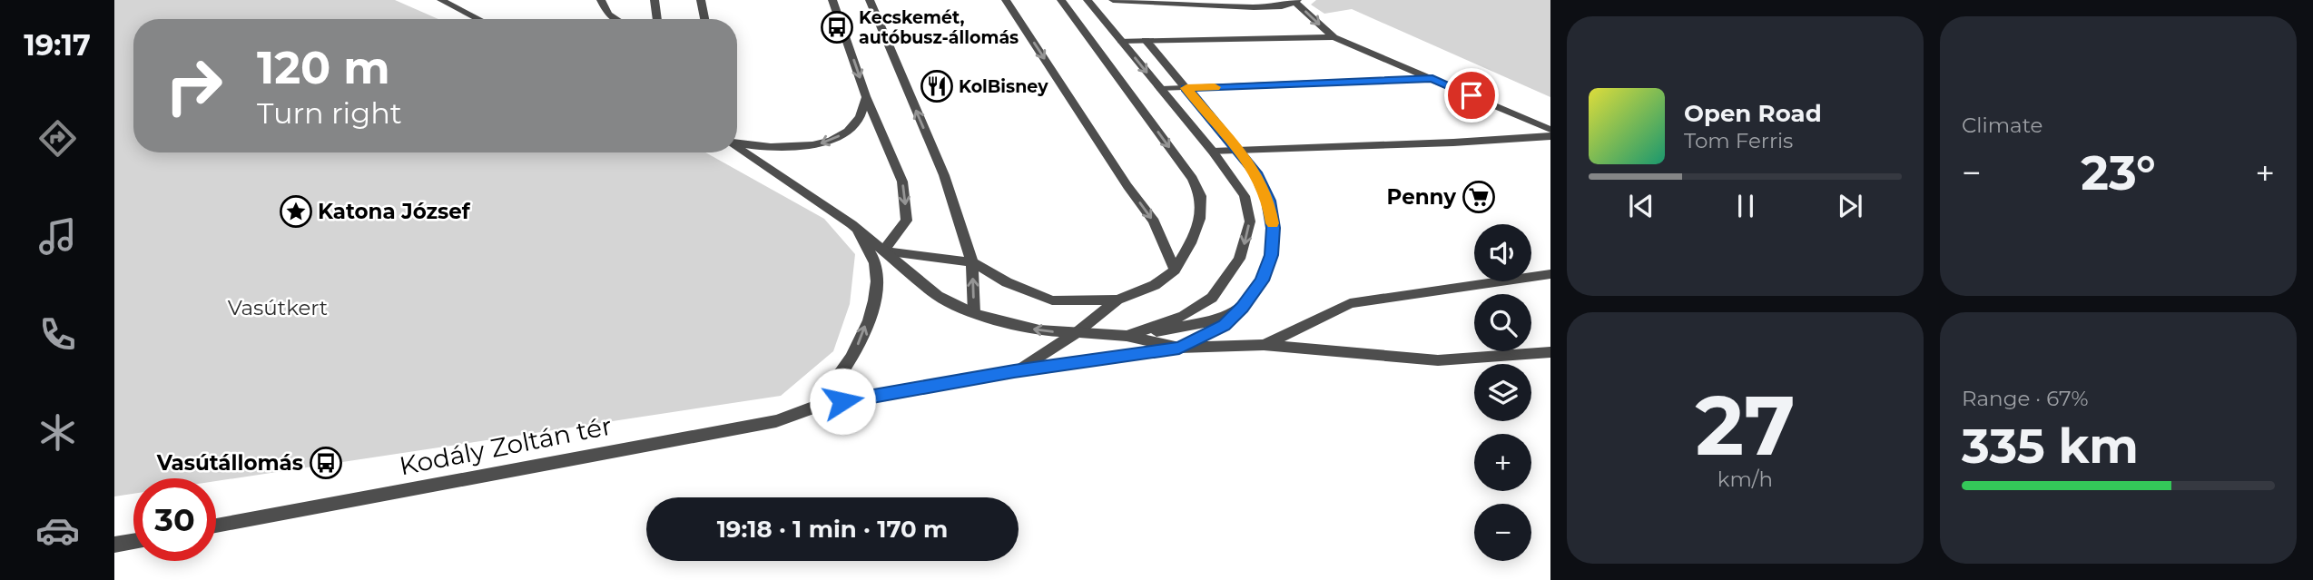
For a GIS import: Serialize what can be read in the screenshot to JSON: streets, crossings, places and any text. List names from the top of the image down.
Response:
{
  "streets": {
    "street": ["Kodály Zoltán tér"]
  },
  "parks": ["Vasútkert"],
  "places": {
    "bus stop": ["Kecskemét, autóbusz-állomás", "Vasútállomás"],
    "restaurant": ["KolBisney"],
    "supermarket": ["Penny"],
    "place": ["Katona József"]
  },
  "page": {
    "tabs": "19:17",
    "tile": [
      "Climate",
      ["27", "km/h"],
      ["Range · 67%", "335 km"]
    ],
    "turn": ["120 m", "Turn right"],
    "song": ["Open Road", "Tom Ferris"],
    "heat": ["−", "23°", "+"],
    "map_buttons": ["+", "−"],
    "limit": "30",
    "trip": "19:18 · 1 min · 170 m"
  }
}
